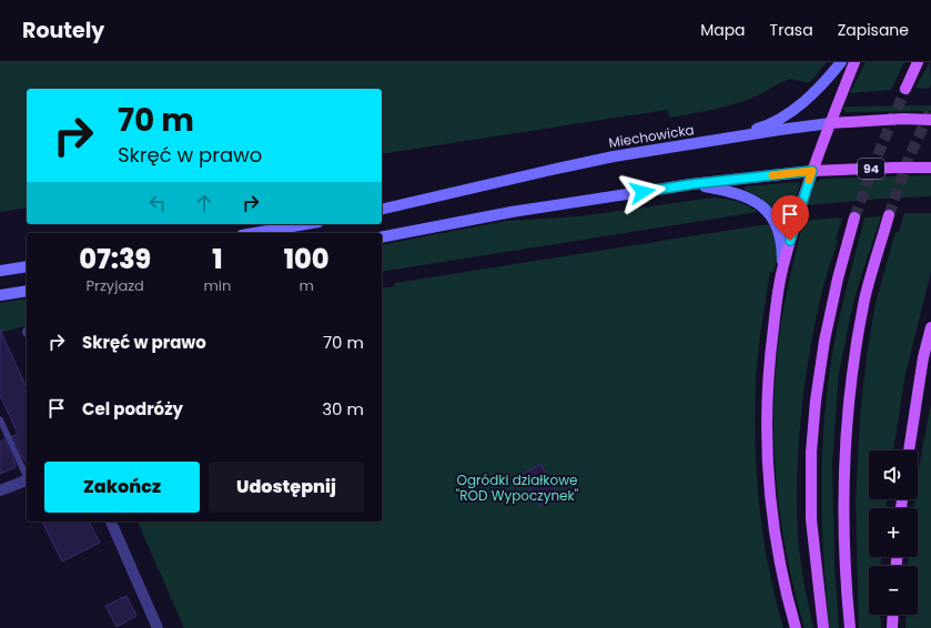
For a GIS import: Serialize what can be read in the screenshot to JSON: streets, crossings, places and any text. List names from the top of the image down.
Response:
{
  "streets": {
    "main road": ["Miechowicka", "94"]
  },
  "parks": ["Ogródki działkowe \"ROD Wypoczynek\""],
  "page": {
    "header": "Routely",
    "nav": ["Mapa", "Trasa", "Zapisane"],
    "turn": ["70 m", "Skręć w prawo"],
    "eta": [
      "07:39",
      "Przyjazd",
      "1",
      "min",
      "100",
      "m"
    ],
    "list": [
      {
        "name": "Skręć w prawo",
        "value": "70 m"
      },
      {
        "name": "Cel podróży",
        "value": "30 m"
      }
    ],
    "map_buttons": ["+", "−"],
    "buttons": ["Zakończ", "Udostępnij"]
  }
}
